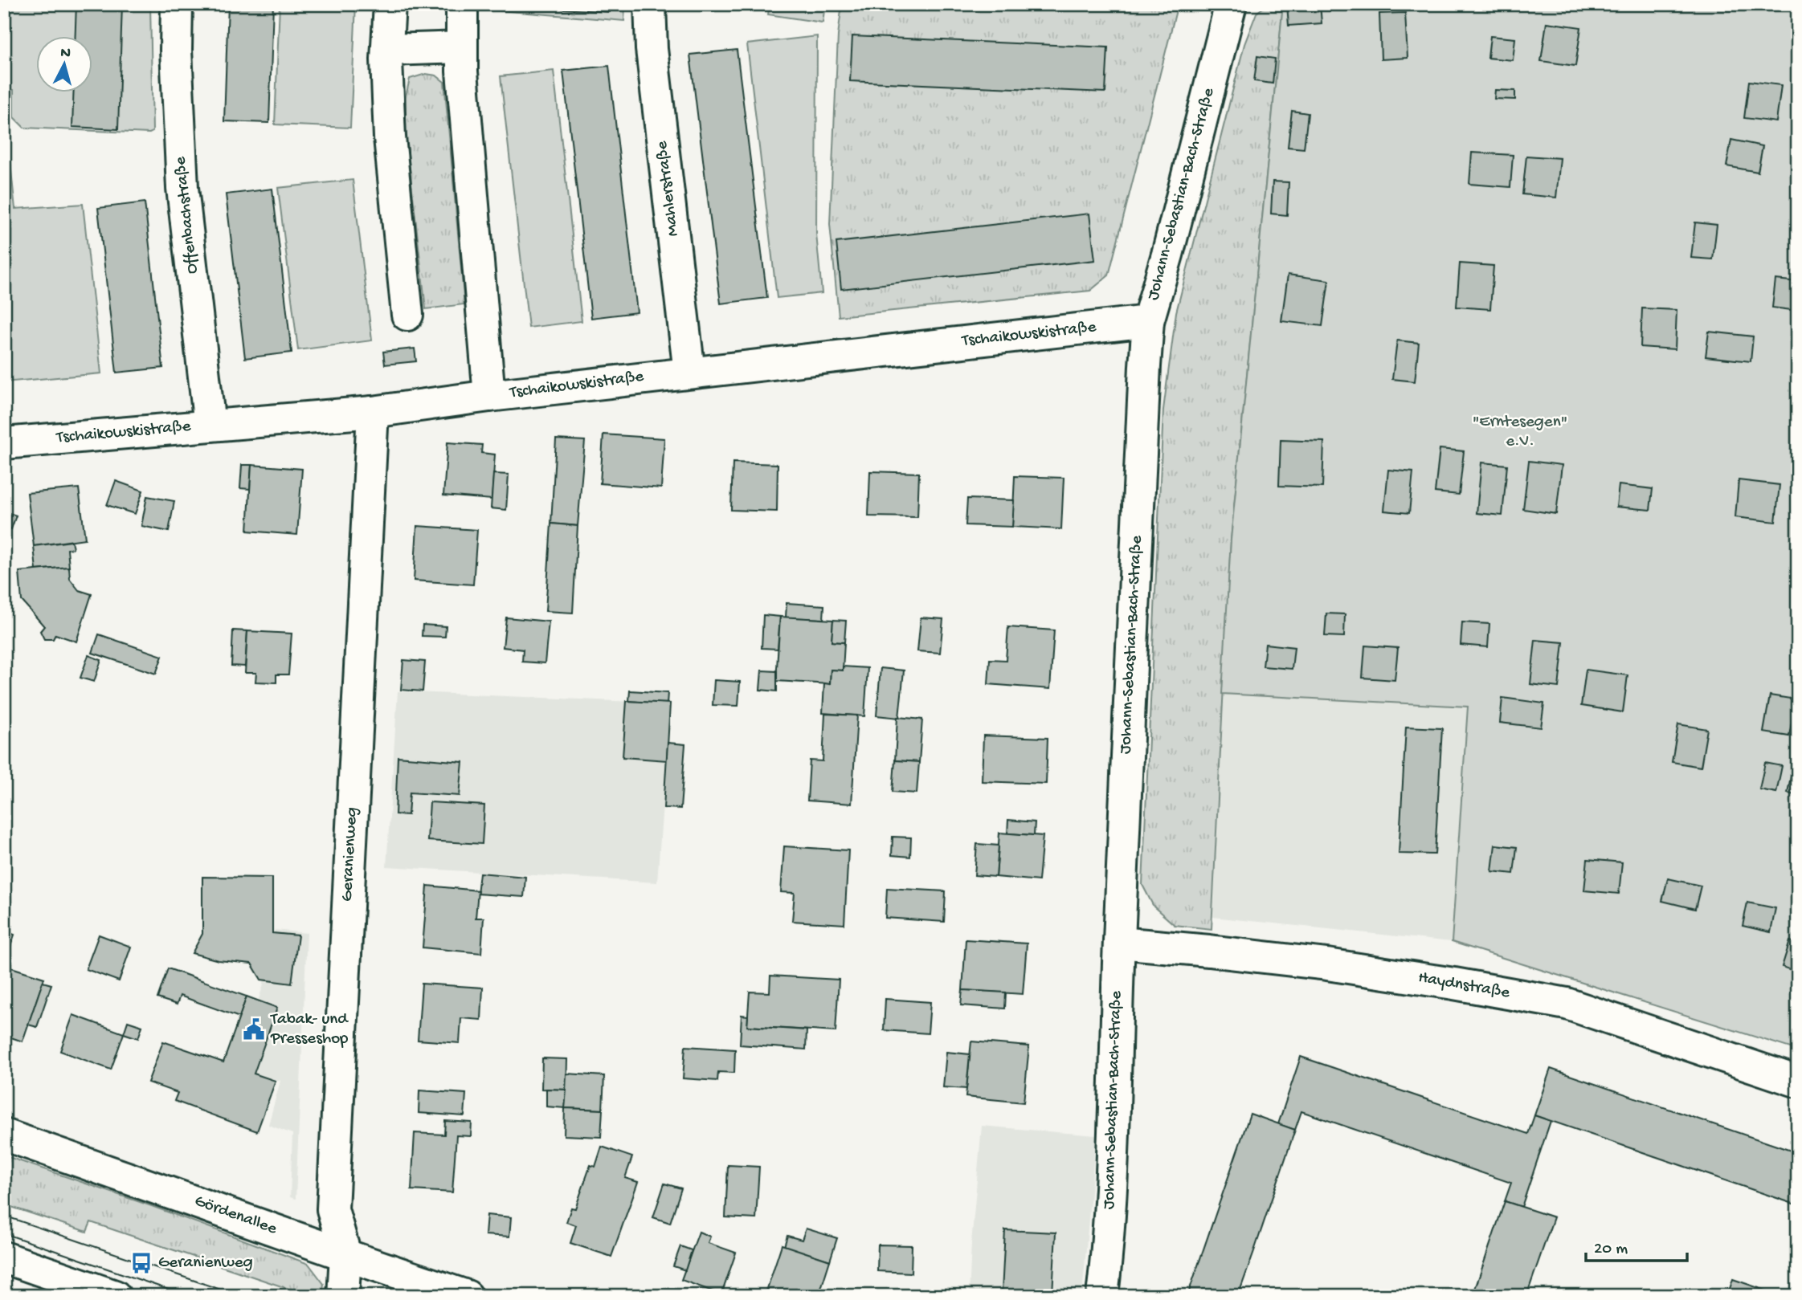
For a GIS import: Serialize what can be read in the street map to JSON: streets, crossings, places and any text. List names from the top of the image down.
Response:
{
  "streets": {
    "street": [
      "Mahlerstraße",
      "Johann-Sebastian-Bach-Straße",
      "Offenbachstraße",
      "Tschaikowskistraße",
      "Geranienweg",
      "Haydnstraße",
      "Gördenallee"
    ]
  },
  "crossings": [
    ["Mahlerstraße", "Tschaikowskistraße"],
    ["Johann-Sebastian-Bach-Straße", "Tschaikowskistraße"],
    ["Johann-Sebastian-Bach-Straße", "Haydnstraße"],
    ["Offenbachstraße", "Tschaikowskistraße"],
    ["Tschaikowskistraße", "Geranienweg"],
    ["Geranienweg", "Gördenallee"]
  ],
  "parks": ["\"Erntesegen\" e.V."],
  "places": {
    "public building": ["Tabak- und Presseshop"],
    "bus stop": ["Geranienweg"]
  },
  "scale_bar": "20 m",
  "north": "top"
}
